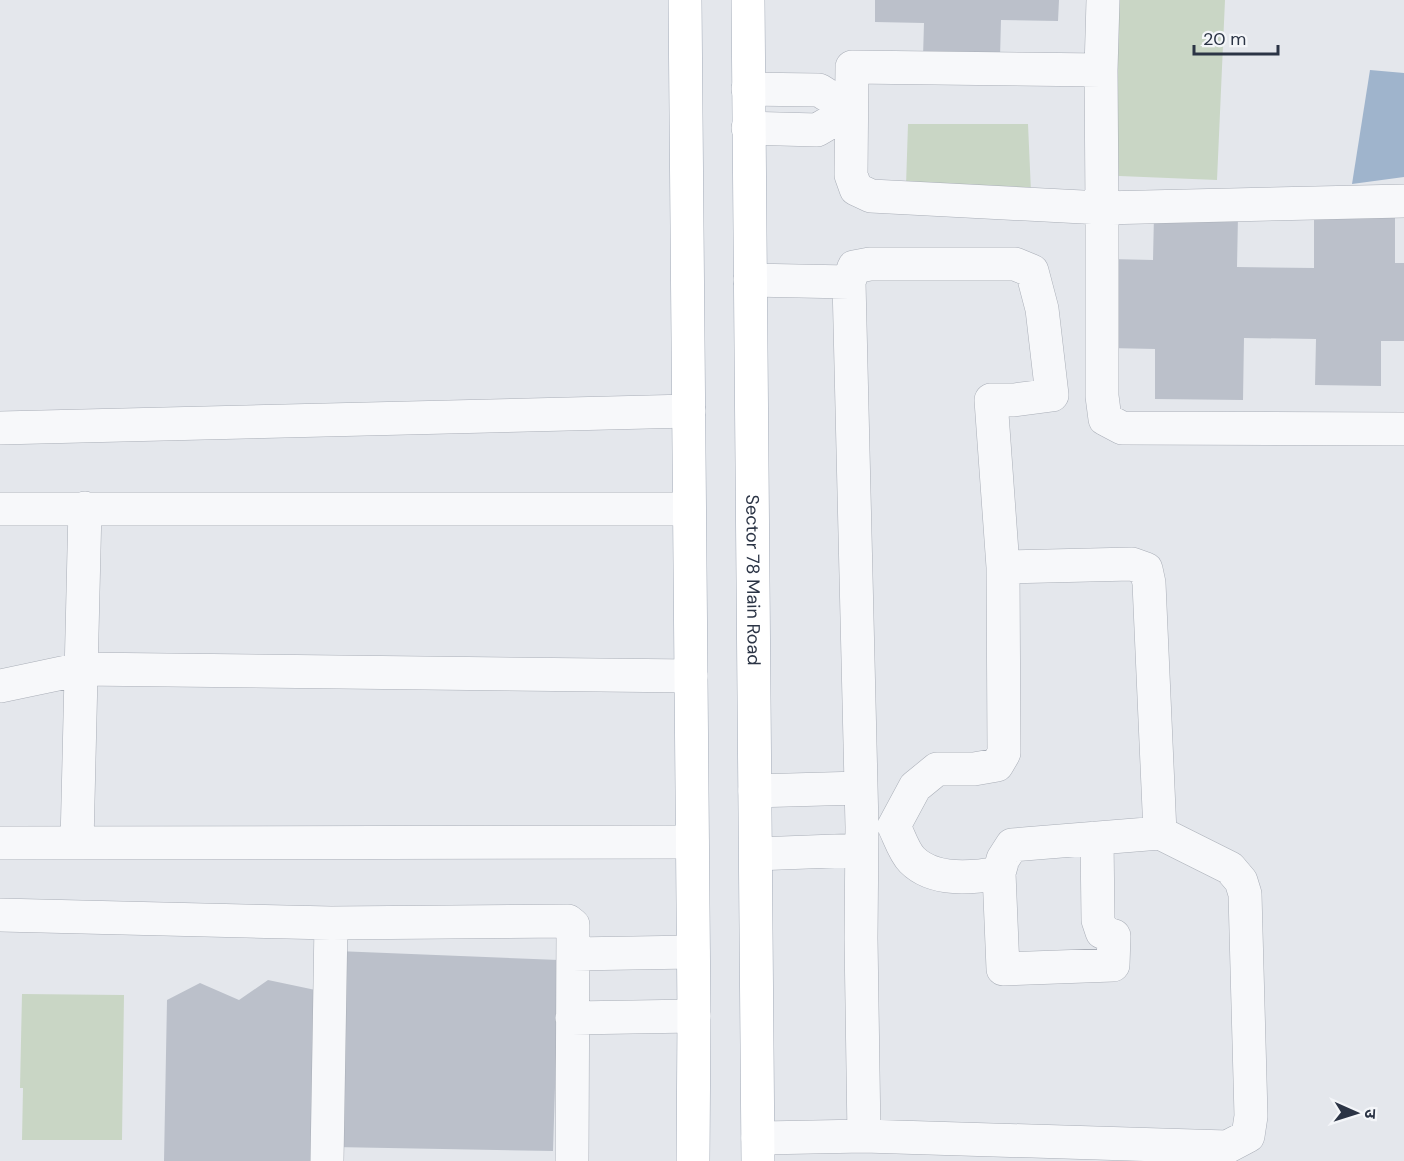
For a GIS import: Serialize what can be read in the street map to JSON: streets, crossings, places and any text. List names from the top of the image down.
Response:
{
  "streets": {
    "main road": ["Sector 78 Main Road"]
  },
  "scale_bar": "20 m",
  "north": "right"
}
